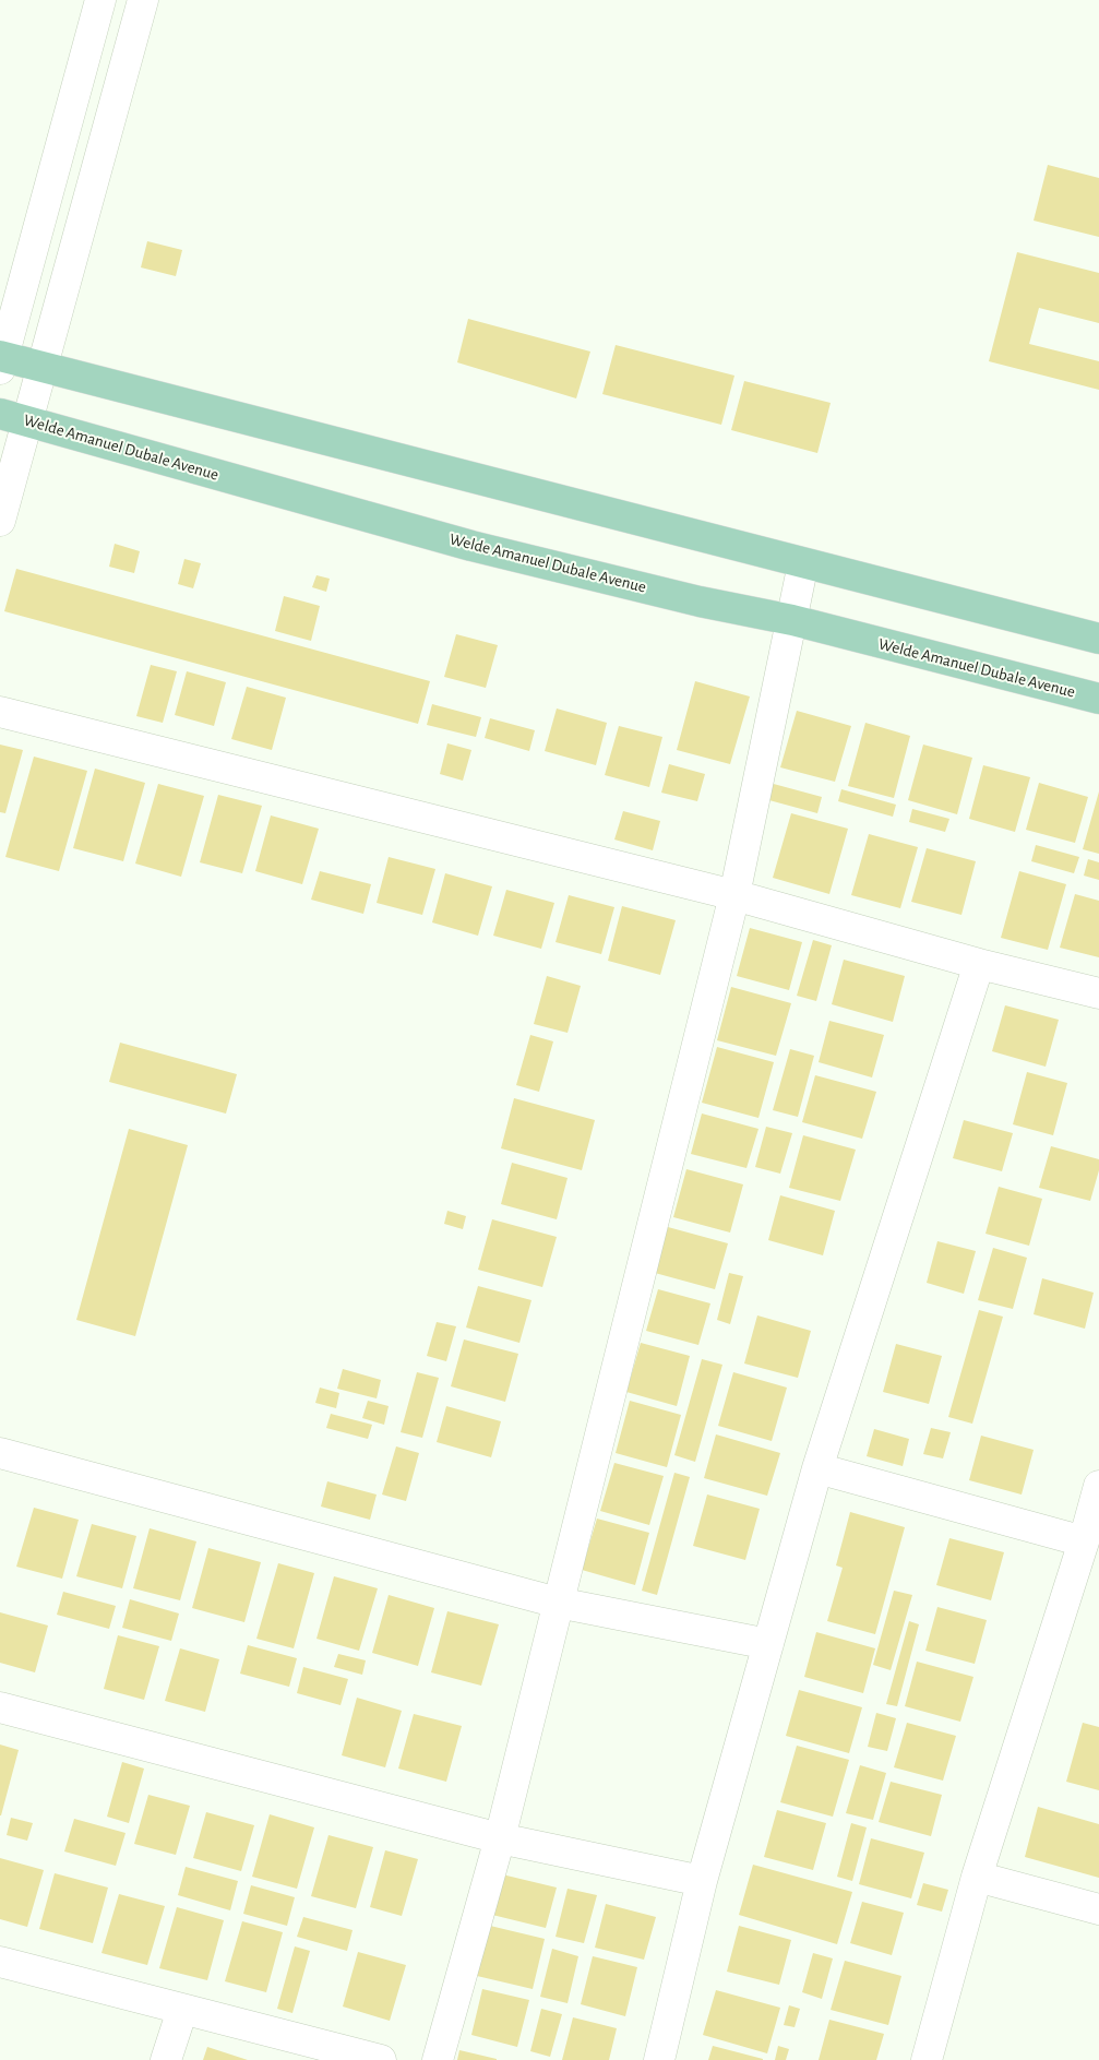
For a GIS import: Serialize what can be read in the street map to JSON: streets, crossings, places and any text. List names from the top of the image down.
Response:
{
  "streets": {
    "main road": ["Welde Amanuel Dubale Avenue"]
  }
}
